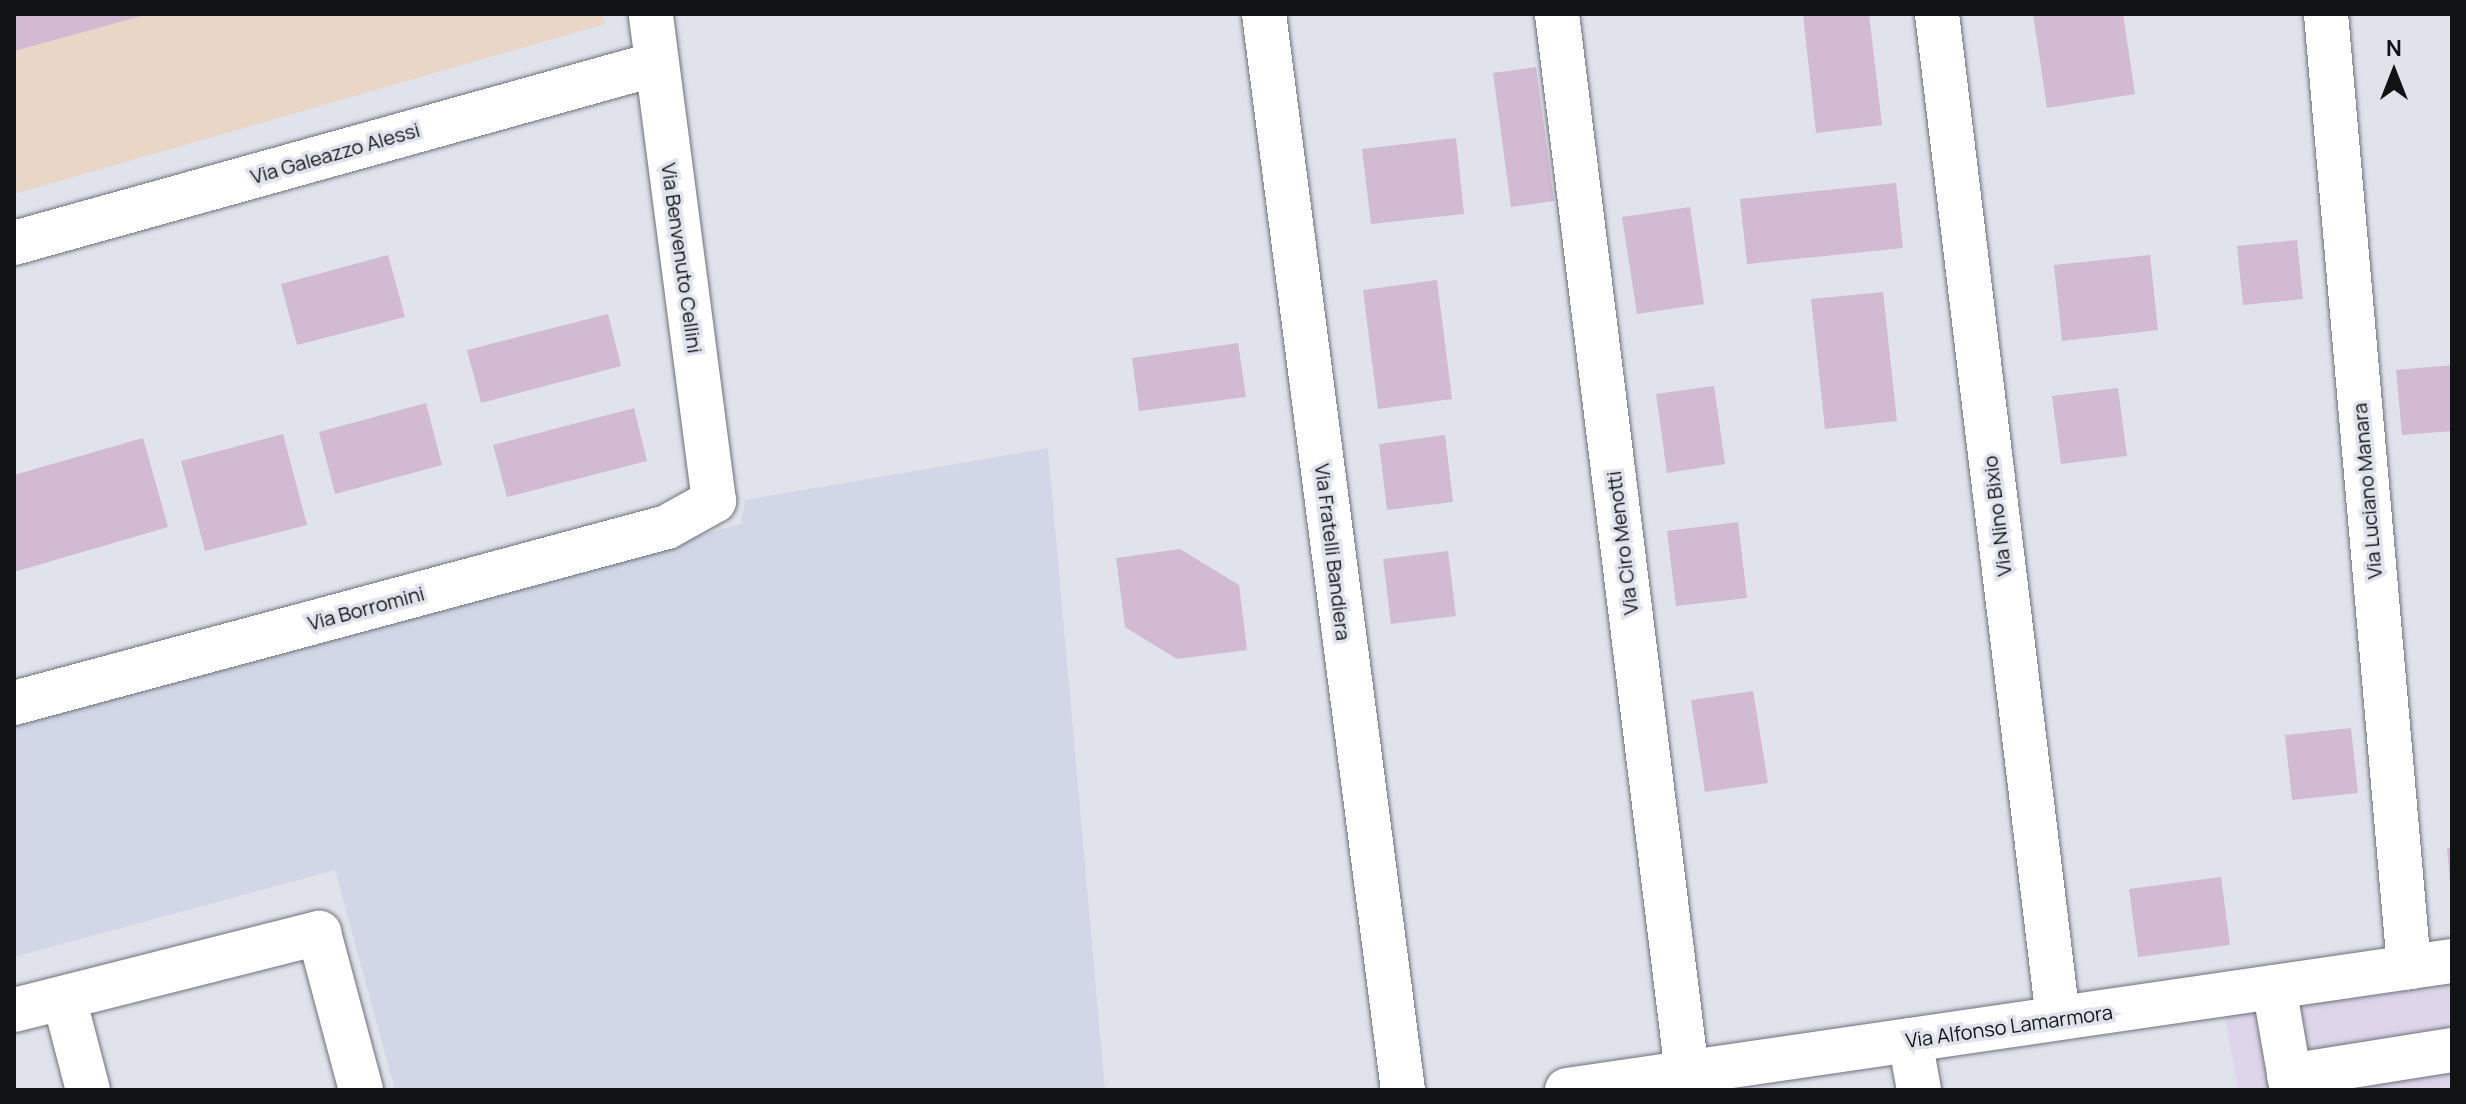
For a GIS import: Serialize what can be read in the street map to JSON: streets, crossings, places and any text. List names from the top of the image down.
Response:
{
  "streets": {
    "street": [
      "Via Galeazzo Alessi",
      "Via Benvenuto Cellini",
      "Via Luciano Manara",
      "Via Nino Bixio",
      "Via Ciro Menotti",
      "Via Fratelli Bandiera",
      "Via Borromini",
      "Via Alfonso Lamarmora"
    ]
  },
  "crossings": [
    ["Via Galeazzo Alessi", "Via Benvenuto Cellini"],
    ["Via Benvenuto Cellini", "Via Borromini"],
    ["Via Luciano Manara", "Via Alfonso Lamarmora"],
    ["Via Nino Bixio", "Via Alfonso Lamarmora"],
    ["Via Ciro Menotti", "Via Alfonso Lamarmora"]
  ],
  "north": "top"
}
